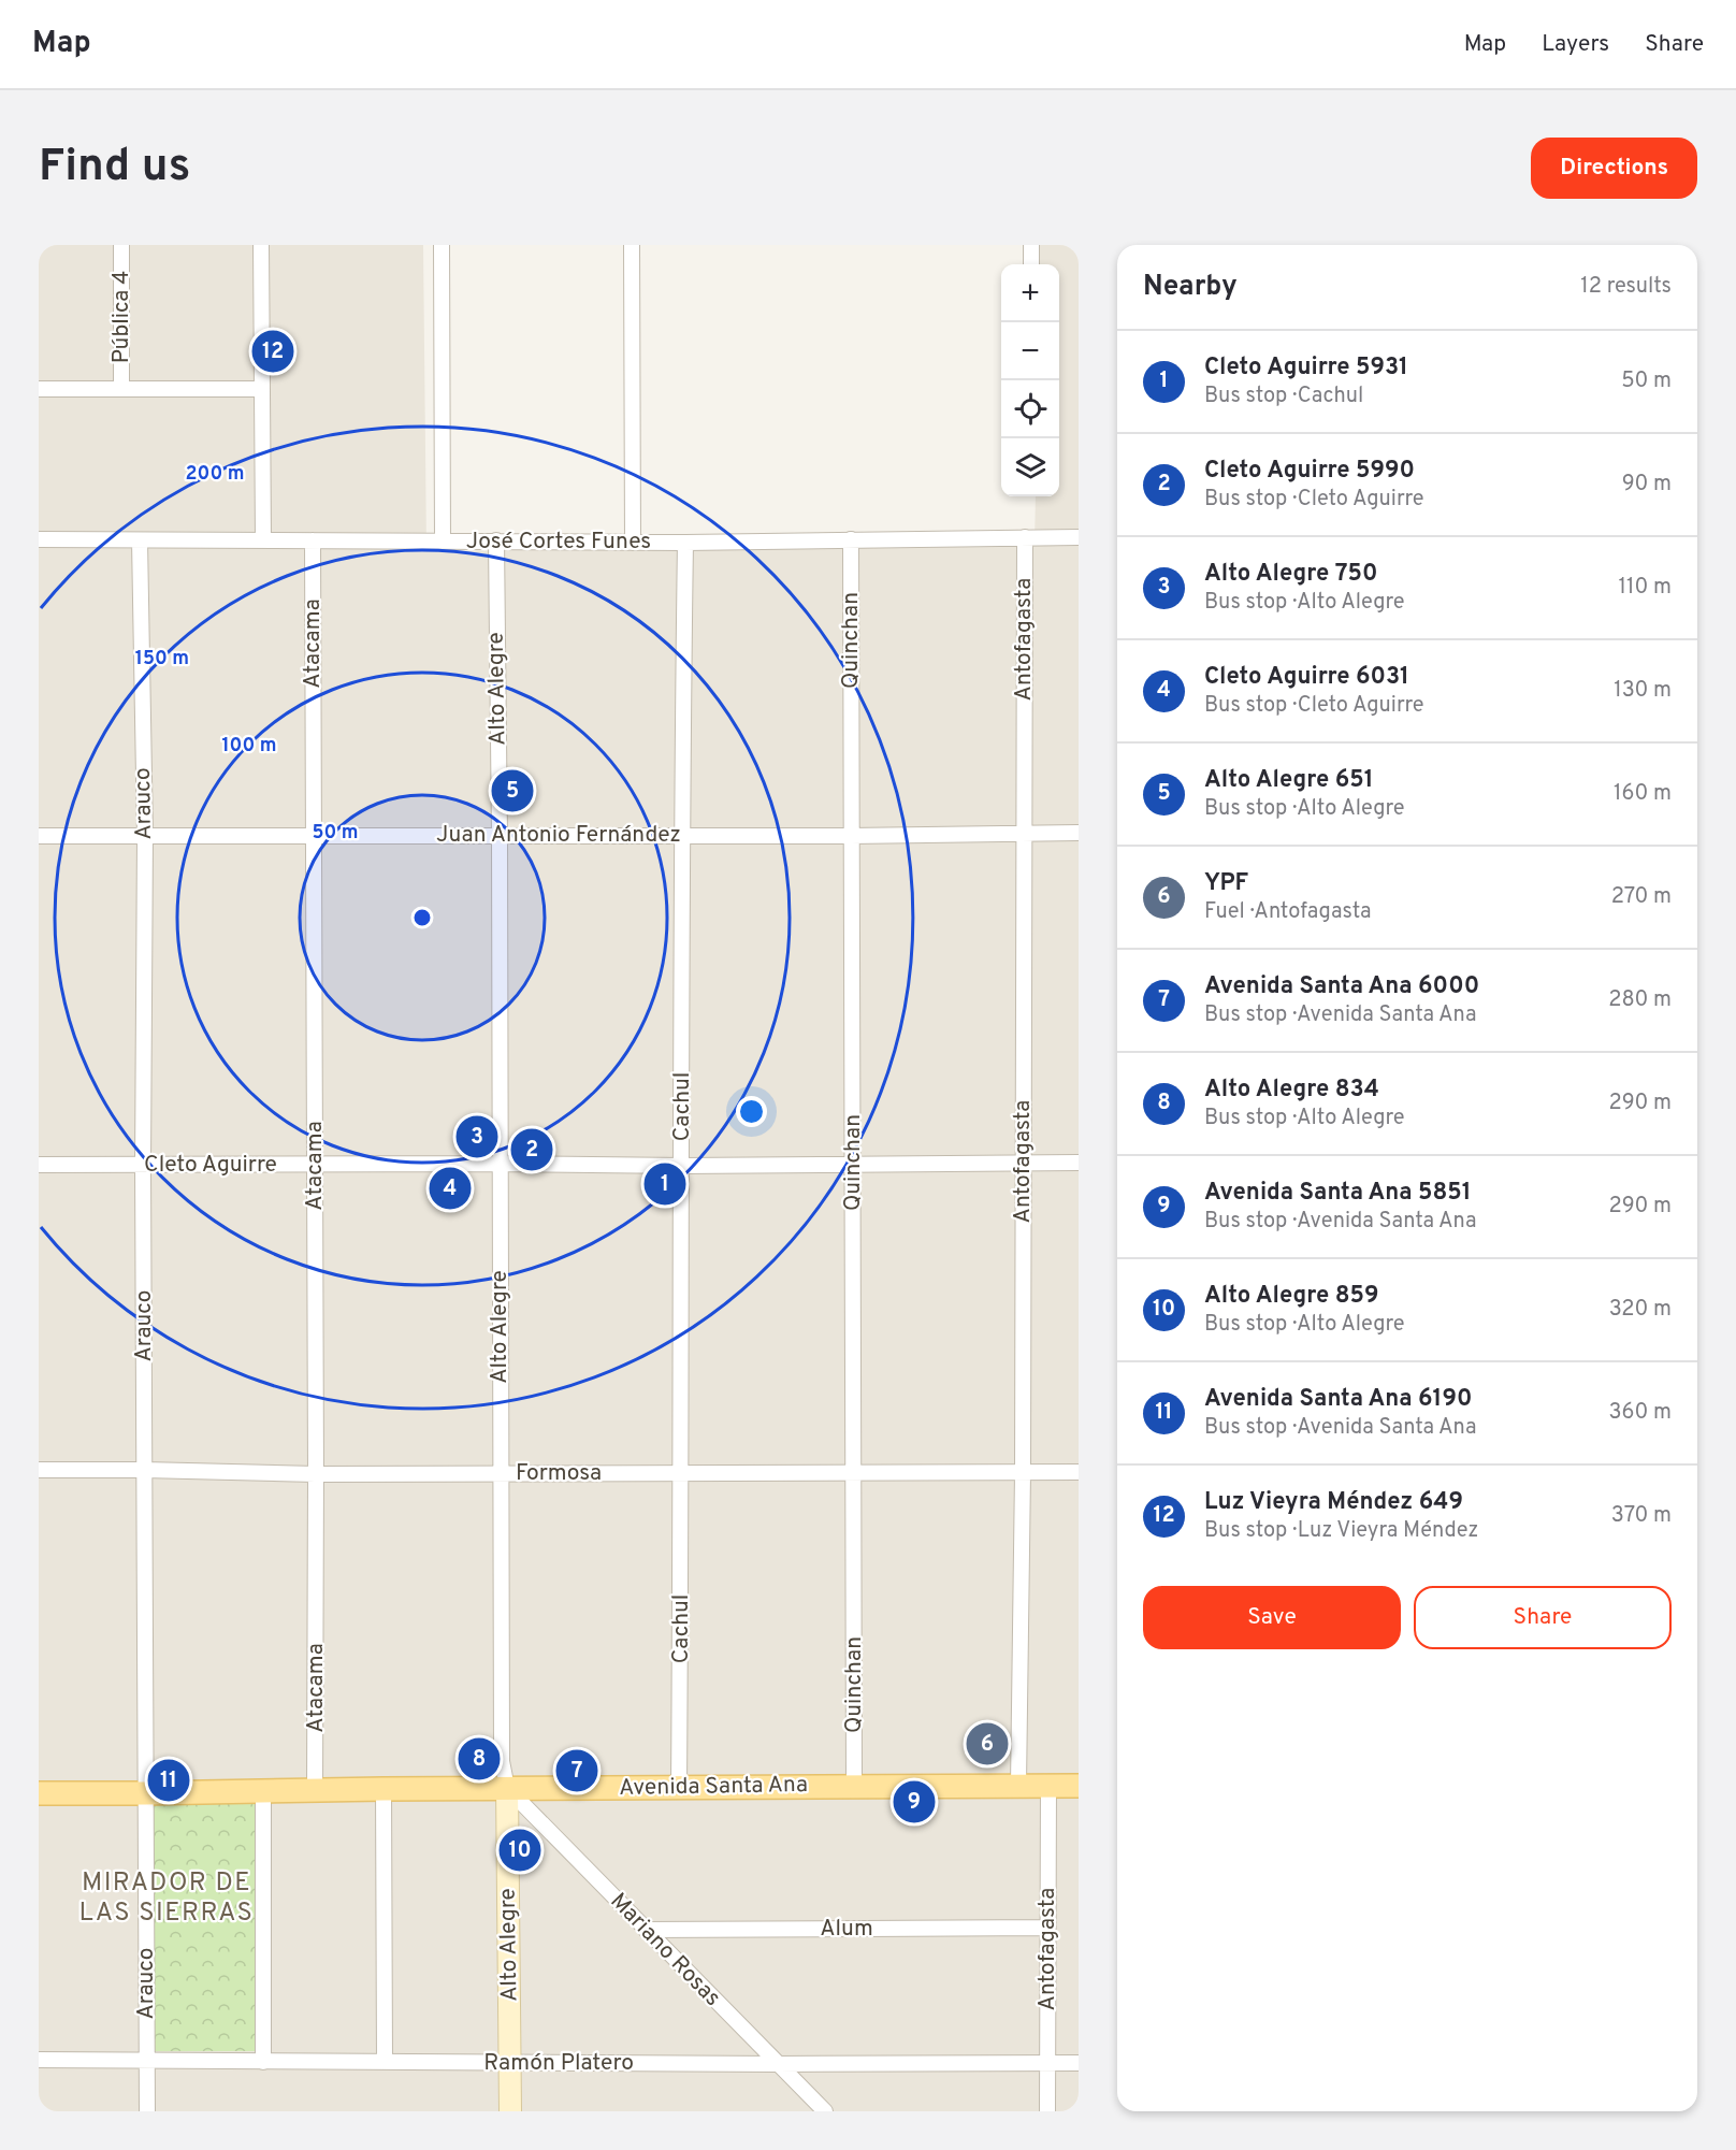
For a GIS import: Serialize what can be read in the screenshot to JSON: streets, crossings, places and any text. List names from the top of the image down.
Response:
{
  "streets": {
    "main road": ["Alto Alegre", "Avenida Santa Ana"],
    "street": [
      "Pública 4",
      "José Cortes Funes",
      "Antofagasta",
      "Quinchan",
      "Atacama",
      "Arauco",
      "Juan Antonio Fernández",
      "Cachul",
      "Cleto Aguirre",
      "Formosa",
      "Alum",
      "Mariano Rosas",
      "Ramón Platero"
    ]
  },
  "crossings": [
    ["José Cortes Funes", "Antofagasta"],
    ["José Cortes Funes", "Quinchan"],
    ["José Cortes Funes", "Atacama"],
    ["José Cortes Funes", "Alto Alegre"],
    ["José Cortes Funes", "Arauco"],
    ["José Cortes Funes", "Cachul"],
    ["Antofagasta", "Juan Antonio Fernández"],
    ["Antofagasta", "Cleto Aguirre"],
    ["Antofagasta", "Formosa"],
    ["Antofagasta", "Avenida Santa Ana"],
    ["Antofagasta", "Alum"],
    ["Antofagasta", "Ramón Platero"],
    ["Quinchan", "Juan Antonio Fernández"],
    ["Quinchan", "Cleto Aguirre"],
    ["Quinchan", "Formosa"],
    ["Quinchan", "Avenida Santa Ana"],
    ["Atacama", "Juan Antonio Fernández"],
    ["Atacama", "Cleto Aguirre"],
    ["Atacama", "Formosa"],
    ["Atacama", "Avenida Santa Ana"],
    ["Alto Alegre", "Juan Antonio Fernández"],
    ["Alto Alegre", "Cleto Aguirre"],
    ["Alto Alegre", "Formosa"],
    ["Alto Alegre", "Avenida Santa Ana"],
    ["Alto Alegre", "Mariano Rosas"],
    ["Alto Alegre", "Ramón Platero"],
    ["Arauco", "Juan Antonio Fernández"],
    ["Arauco", "Cleto Aguirre"],
    ["Arauco", "Formosa"],
    ["Arauco", "Avenida Santa Ana"],
    ["Arauco", "Ramón Platero"],
    ["Juan Antonio Fernández", "Cachul"],
    ["Cachul", "Cleto Aguirre"],
    ["Cachul", "Formosa"],
    ["Cachul", "Avenida Santa Ana"],
    ["Avenida Santa Ana", "Mariano Rosas"],
    ["Alum", "Mariano Rosas"],
    ["Mariano Rosas", "Ramón Platero"]
  ],
  "districts": ["MIRADOR DE LAS SIERRAS"],
  "page": {
    "header": "Map",
    "nav": ["Map", "Layers", "Share"],
    "buttons": [
      "Directions",
      ["Save", "Share"]
    ],
    "title": "Find us",
    "heading": ["Nearby", "12 results"],
    "map_buttons": ["+", "−"],
    "pins": [
      "12",
      "5",
      "3",
      "2",
      "1",
      "4",
      "6",
      "8",
      "7",
      "11",
      "9",
      "10"
    ],
    "list": [
      {
        "mark": "1",
        "name": "Cleto Aguirre 5931",
        "note": "Bus stop · Cachul",
        "value": "50 m"
      },
      {
        "mark": "2",
        "name": "Cleto Aguirre 5990",
        "note": "Bus stop · Cleto Aguirre",
        "value": "90 m"
      },
      {
        "mark": "3",
        "name": "Alto Alegre 750",
        "note": "Bus stop · Alto Alegre",
        "value": "110 m"
      },
      {
        "mark": "4",
        "name": "Cleto Aguirre 6031",
        "note": "Bus stop · Cleto Aguirre",
        "value": "130 m"
      },
      {
        "mark": "5",
        "name": "Alto Alegre 651",
        "note": "Bus stop · Alto Alegre",
        "value": "160 m"
      },
      {
        "mark": "6",
        "name": "YPF",
        "note": "Fuel · Antofagasta",
        "value": "270 m"
      },
      {
        "mark": "7",
        "name": "Avenida Santa Ana 6000",
        "note": "Bus stop · Avenida Santa Ana",
        "value": "280 m"
      },
      {
        "mark": "8",
        "name": "Alto Alegre 834",
        "note": "Bus stop · Alto Alegre",
        "value": "290 m"
      },
      {
        "mark": "9",
        "name": "Avenida Santa Ana 5851",
        "note": "Bus stop · Avenida Santa Ana",
        "value": "290 m"
      },
      {
        "mark": "10",
        "name": "Alto Alegre 859",
        "note": "Bus stop · Alto Alegre",
        "value": "320 m"
      },
      {
        "mark": "11",
        "name": "Avenida Santa Ana 6190",
        "note": "Bus stop · Avenida Santa Ana",
        "value": "360 m"
      },
      {
        "mark": "12",
        "name": "Luz Vieyra Méndez 649",
        "note": "Bus stop · Luz Vieyra Méndez",
        "value": "370 m"
      }
    ]
  },
  "rings": [
    "200 m",
    "150 m",
    "100 m",
    "50 m"
  ]
}
